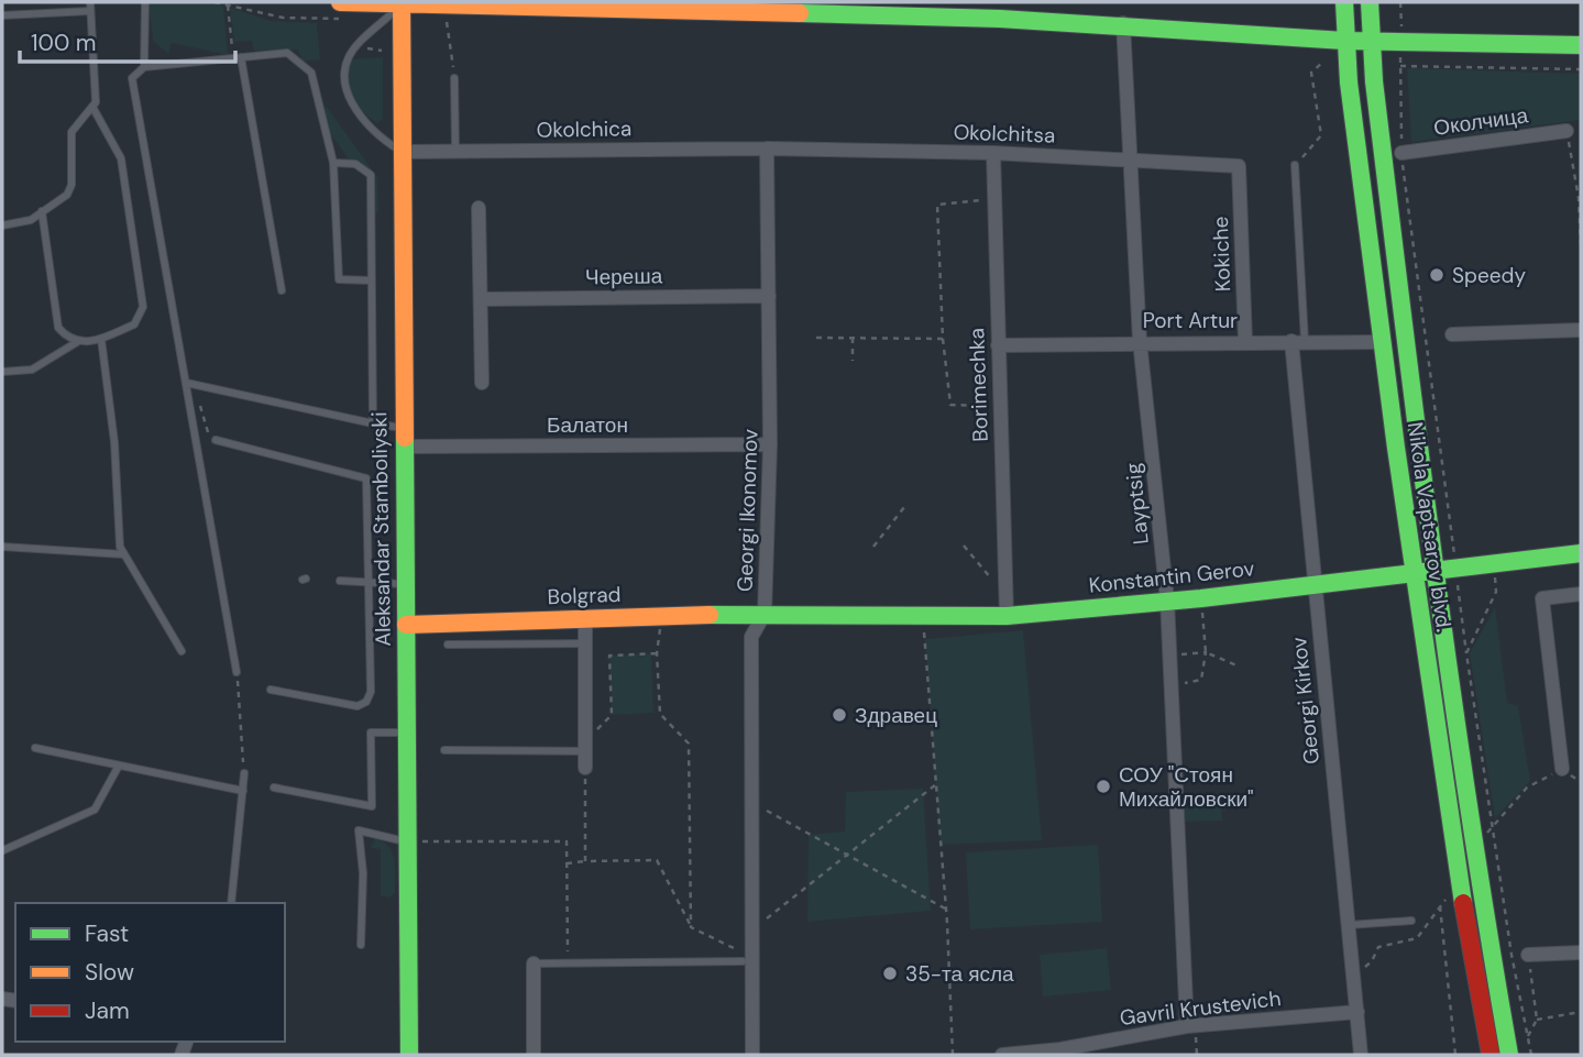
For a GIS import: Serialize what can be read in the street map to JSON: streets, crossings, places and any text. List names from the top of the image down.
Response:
{
  "streets": {
    "street": [
      "Околчица",
      "Okolchica",
      "Okolchitsa",
      "Kokiche",
      "Череша",
      "Port Artur",
      "Borimechka",
      "Балатон",
      "Layptsig",
      "Georgi Ikonomov",
      "Nikola Vaptsarov blvd.",
      "Aleksandar Stamboliyski",
      "Konstantin Gerov",
      "Bolgrad",
      "Georgi Kirkov",
      "Gavril Krustevich"
    ]
  },
  "crossings": [
    ["Okolchica", "Okolchitsa"],
    ["Okolchica", "Georgi Ikonomov"],
    ["Okolchica", "Aleksandar Stamboliyski"],
    ["Okolchitsa", "Kokiche"],
    ["Okolchitsa", "Borimechka"],
    ["Okolchitsa", "Layptsig"],
    ["Okolchitsa", "Georgi Ikonomov"],
    ["Kokiche", "Port Artur"],
    ["Череша", "Georgi Ikonomov"],
    ["Port Artur", "Borimechka"],
    ["Port Artur", "Layptsig"],
    ["Port Artur", "Nikola Vaptsarov blvd."],
    ["Port Artur", "Georgi Kirkov"],
    ["Borimechka", "Konstantin Gerov"],
    ["Балатон", "Georgi Ikonomov"],
    ["Балатон", "Aleksandar Stamboliyski"],
    ["Layptsig", "Konstantin Gerov"],
    ["Layptsig", "Gavril Krustevich"],
    ["Georgi Ikonomov", "Konstantin Gerov"],
    ["Georgi Ikonomov", "Bolgrad"],
    ["Nikola Vaptsarov blvd.", "Konstantin Gerov"],
    ["Aleksandar Stamboliyski", "Bolgrad"],
    ["Konstantin Gerov", "Bolgrad"],
    ["Konstantin Gerov", "Georgi Kirkov"],
    ["Georgi Kirkov", "Gavril Krustevich"]
  ],
  "places": [
    "Speedy",
    "Здравец",
    "СОУ \"Стоян Михайловски\"",
    "35-та ясла"
  ],
  "legend": ["Fast", "Slow", "Jam"],
  "scale_bar": "100 m"
}
